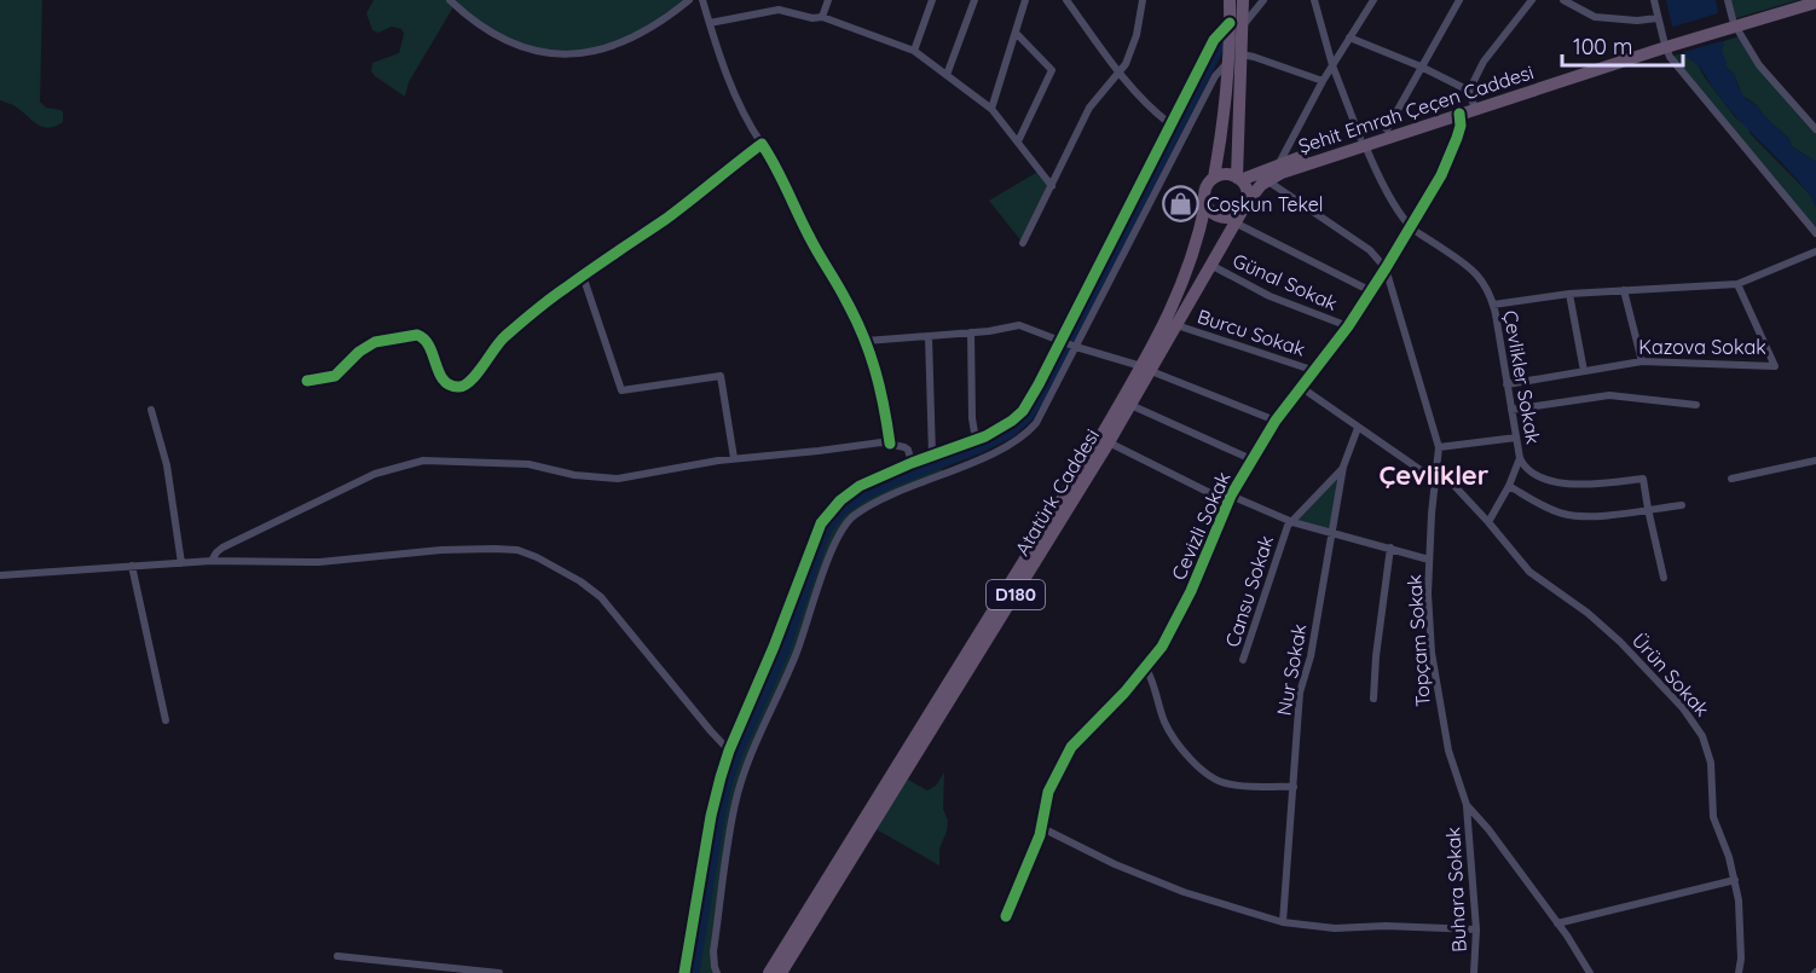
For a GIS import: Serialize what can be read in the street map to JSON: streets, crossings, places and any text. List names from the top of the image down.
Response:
{
  "streets": {
    "highway": ["Şehit Emrah Çeçen Caddesi", "Atatürk Caddesi", "D180"],
    "street": [
      "Günal Sokak",
      "Burcu Sokak",
      "Kazova Sokak",
      "Çevlikler Sokak",
      "Cevizli Sokak",
      "Cansu Sokak",
      "Topçam Sokak",
      "Nur Sokak",
      "Ürün Sokak",
      "Buhara Sokak"
    ]
  },
  "crossings": [
    ["Şehit Emrah Çeçen Caddesi", "Atatürk Caddesi"],
    ["Şehit Emrah Çeçen Caddesi", "Cevizli Sokak"],
    ["Günal Sokak", "Atatürk Caddesi"],
    ["Günal Sokak", "Cevizli Sokak"],
    ["Burcu Sokak", "Atatürk Caddesi"],
    ["Burcu Sokak", "Cevizli Sokak"],
    ["Kazova Sokak", "Çevlikler Sokak"],
    ["Çevlikler Sokak", "Cevizli Sokak"],
    ["Çevlikler Sokak", "Ürün Sokak"],
    ["Cevizli Sokak", "Topçam Sokak"],
    ["Cansu Sokak", "Nur Sokak"],
    ["Topçam Sokak", "Ürün Sokak"],
    ["Topçam Sokak", "Buhara Sokak"]
  ],
  "districts": ["Çevlikler"],
  "places": {
    "shop": ["Coşkun Tekel"]
  },
  "scale_bar": "100 m"
}
